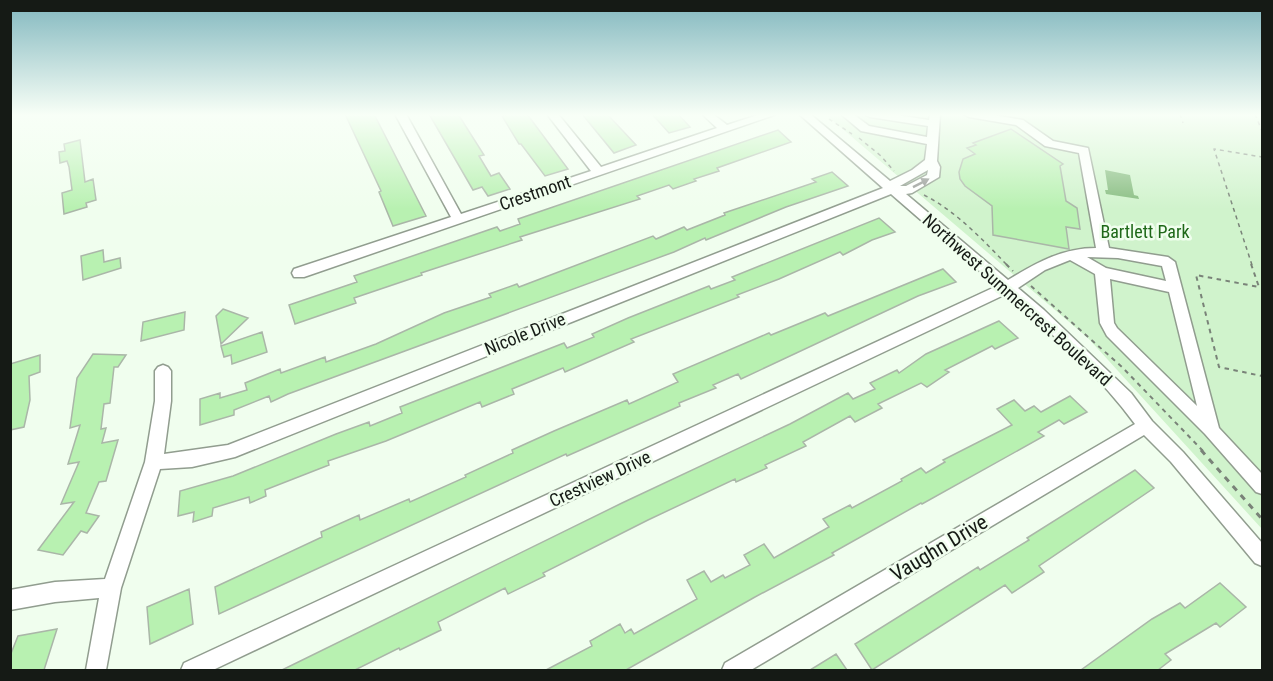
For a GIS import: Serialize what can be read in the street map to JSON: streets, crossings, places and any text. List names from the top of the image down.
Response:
{
  "streets": {
    "street": [
      "Crestmont",
      "Northwest Summercrest Boulevard",
      "Nicole Drive",
      "Crestview Drive",
      "Vaughn Drive"
    ]
  },
  "crossings": [
    ["Northwest Summercrest Boulevard", "Nicole Drive"],
    ["Northwest Summercrest Boulevard", "Crestview Drive"],
    ["Northwest Summercrest Boulevard", "Vaughn Drive"]
  ],
  "parks": ["Bartlett Park"]
}
